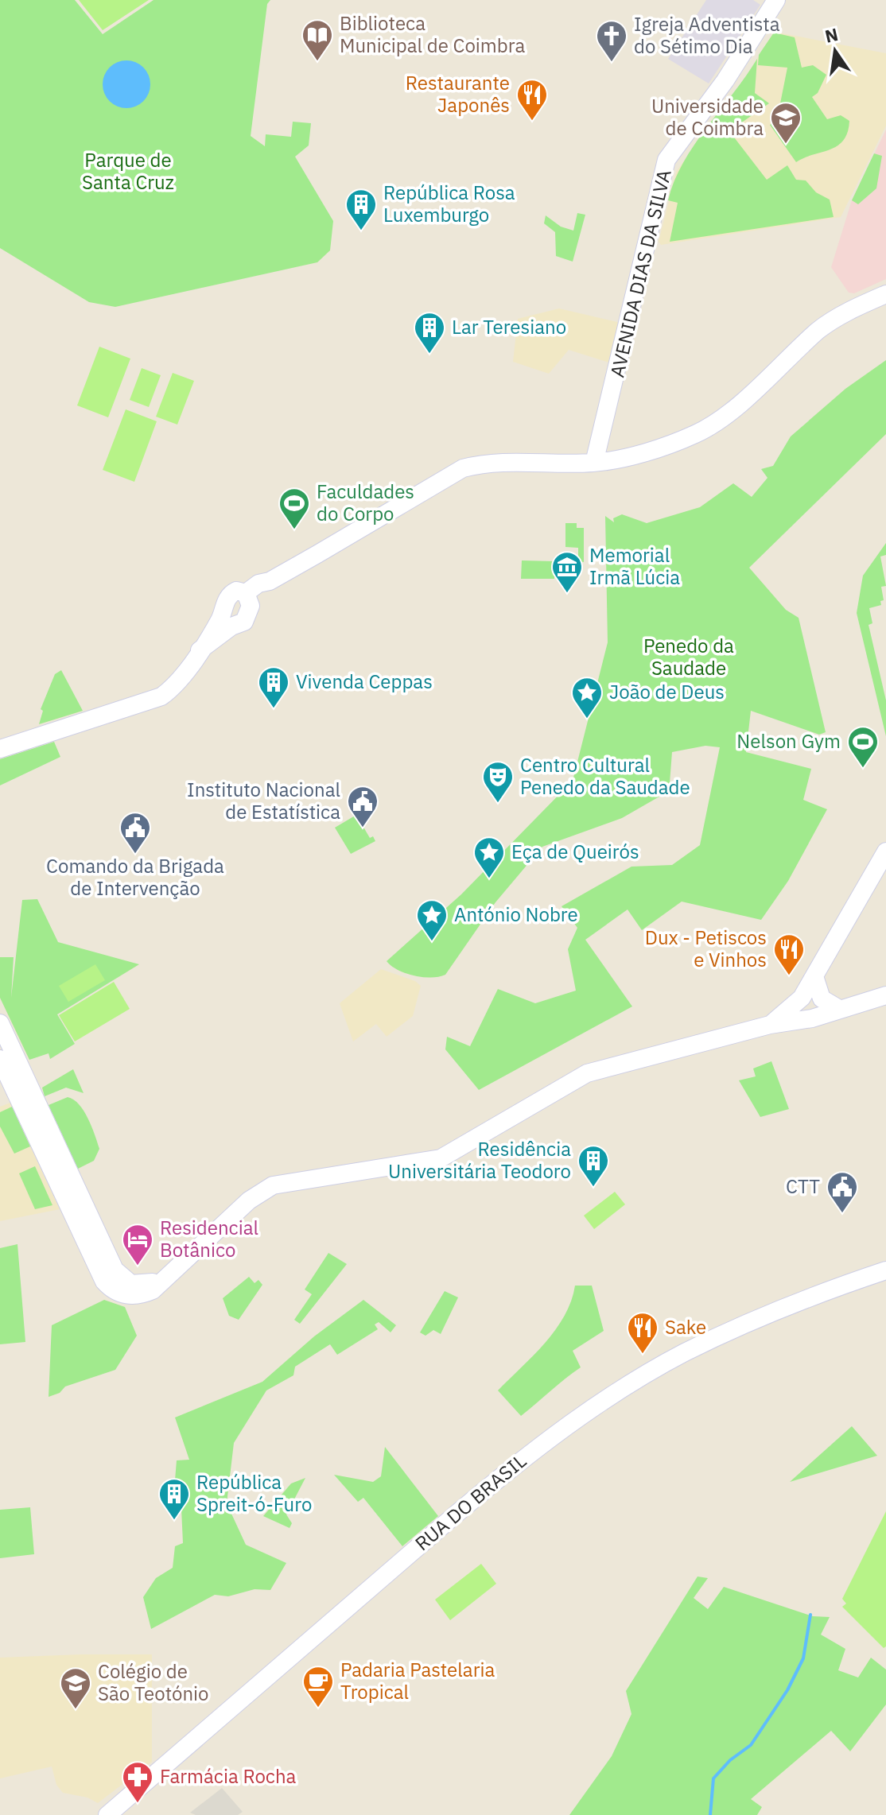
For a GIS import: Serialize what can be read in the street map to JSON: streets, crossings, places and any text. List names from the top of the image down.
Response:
{
  "streets": {
    "main road": ["AVENIDA DIAS DA SILVA", "RUA DO BRASIL"]
  },
  "parks": ["Parque de Santa Cruz", "Penedo da Saudade"],
  "places": {
    "library": ["Biblioteca Municipal de Coimbra"],
    "church": ["Igreja Adventista do Sétimo Dia"],
    "restaurant": ["Restaurante Japonês", "Dux - Petiscos e Vinhos", "Sake"],
    "school or university": ["Universidade de Coimbra", "Colégio de São Teotónio"],
    "building": [
      "República Rosa Luxemburgo",
      "Lar Teresiano",
      "Vivenda Ceppas",
      "Residência Universitária Teodoro",
      "República Spreit-ó-Furo"
    ],
    "sports": ["Faculdades do Corpo", "Nelson Gym"],
    "museum": ["Memorial Irmã Lúcia"],
    "place": ["João de Deus", "Eça de Queirós", "António Nobre"],
    "theatre": ["Centro Cultural Penedo da Saudade"],
    "public building": ["Instituto Nacional de Estatística", "Comando da Brigada de Intervenção", "CTT"],
    "hotel": ["Residencial Botânico"],
    "cafe": ["Padaria Pastelaria Tropical"],
    "pharmacy": ["Farmácia Rocha"]
  },
  "north": "top"
}
